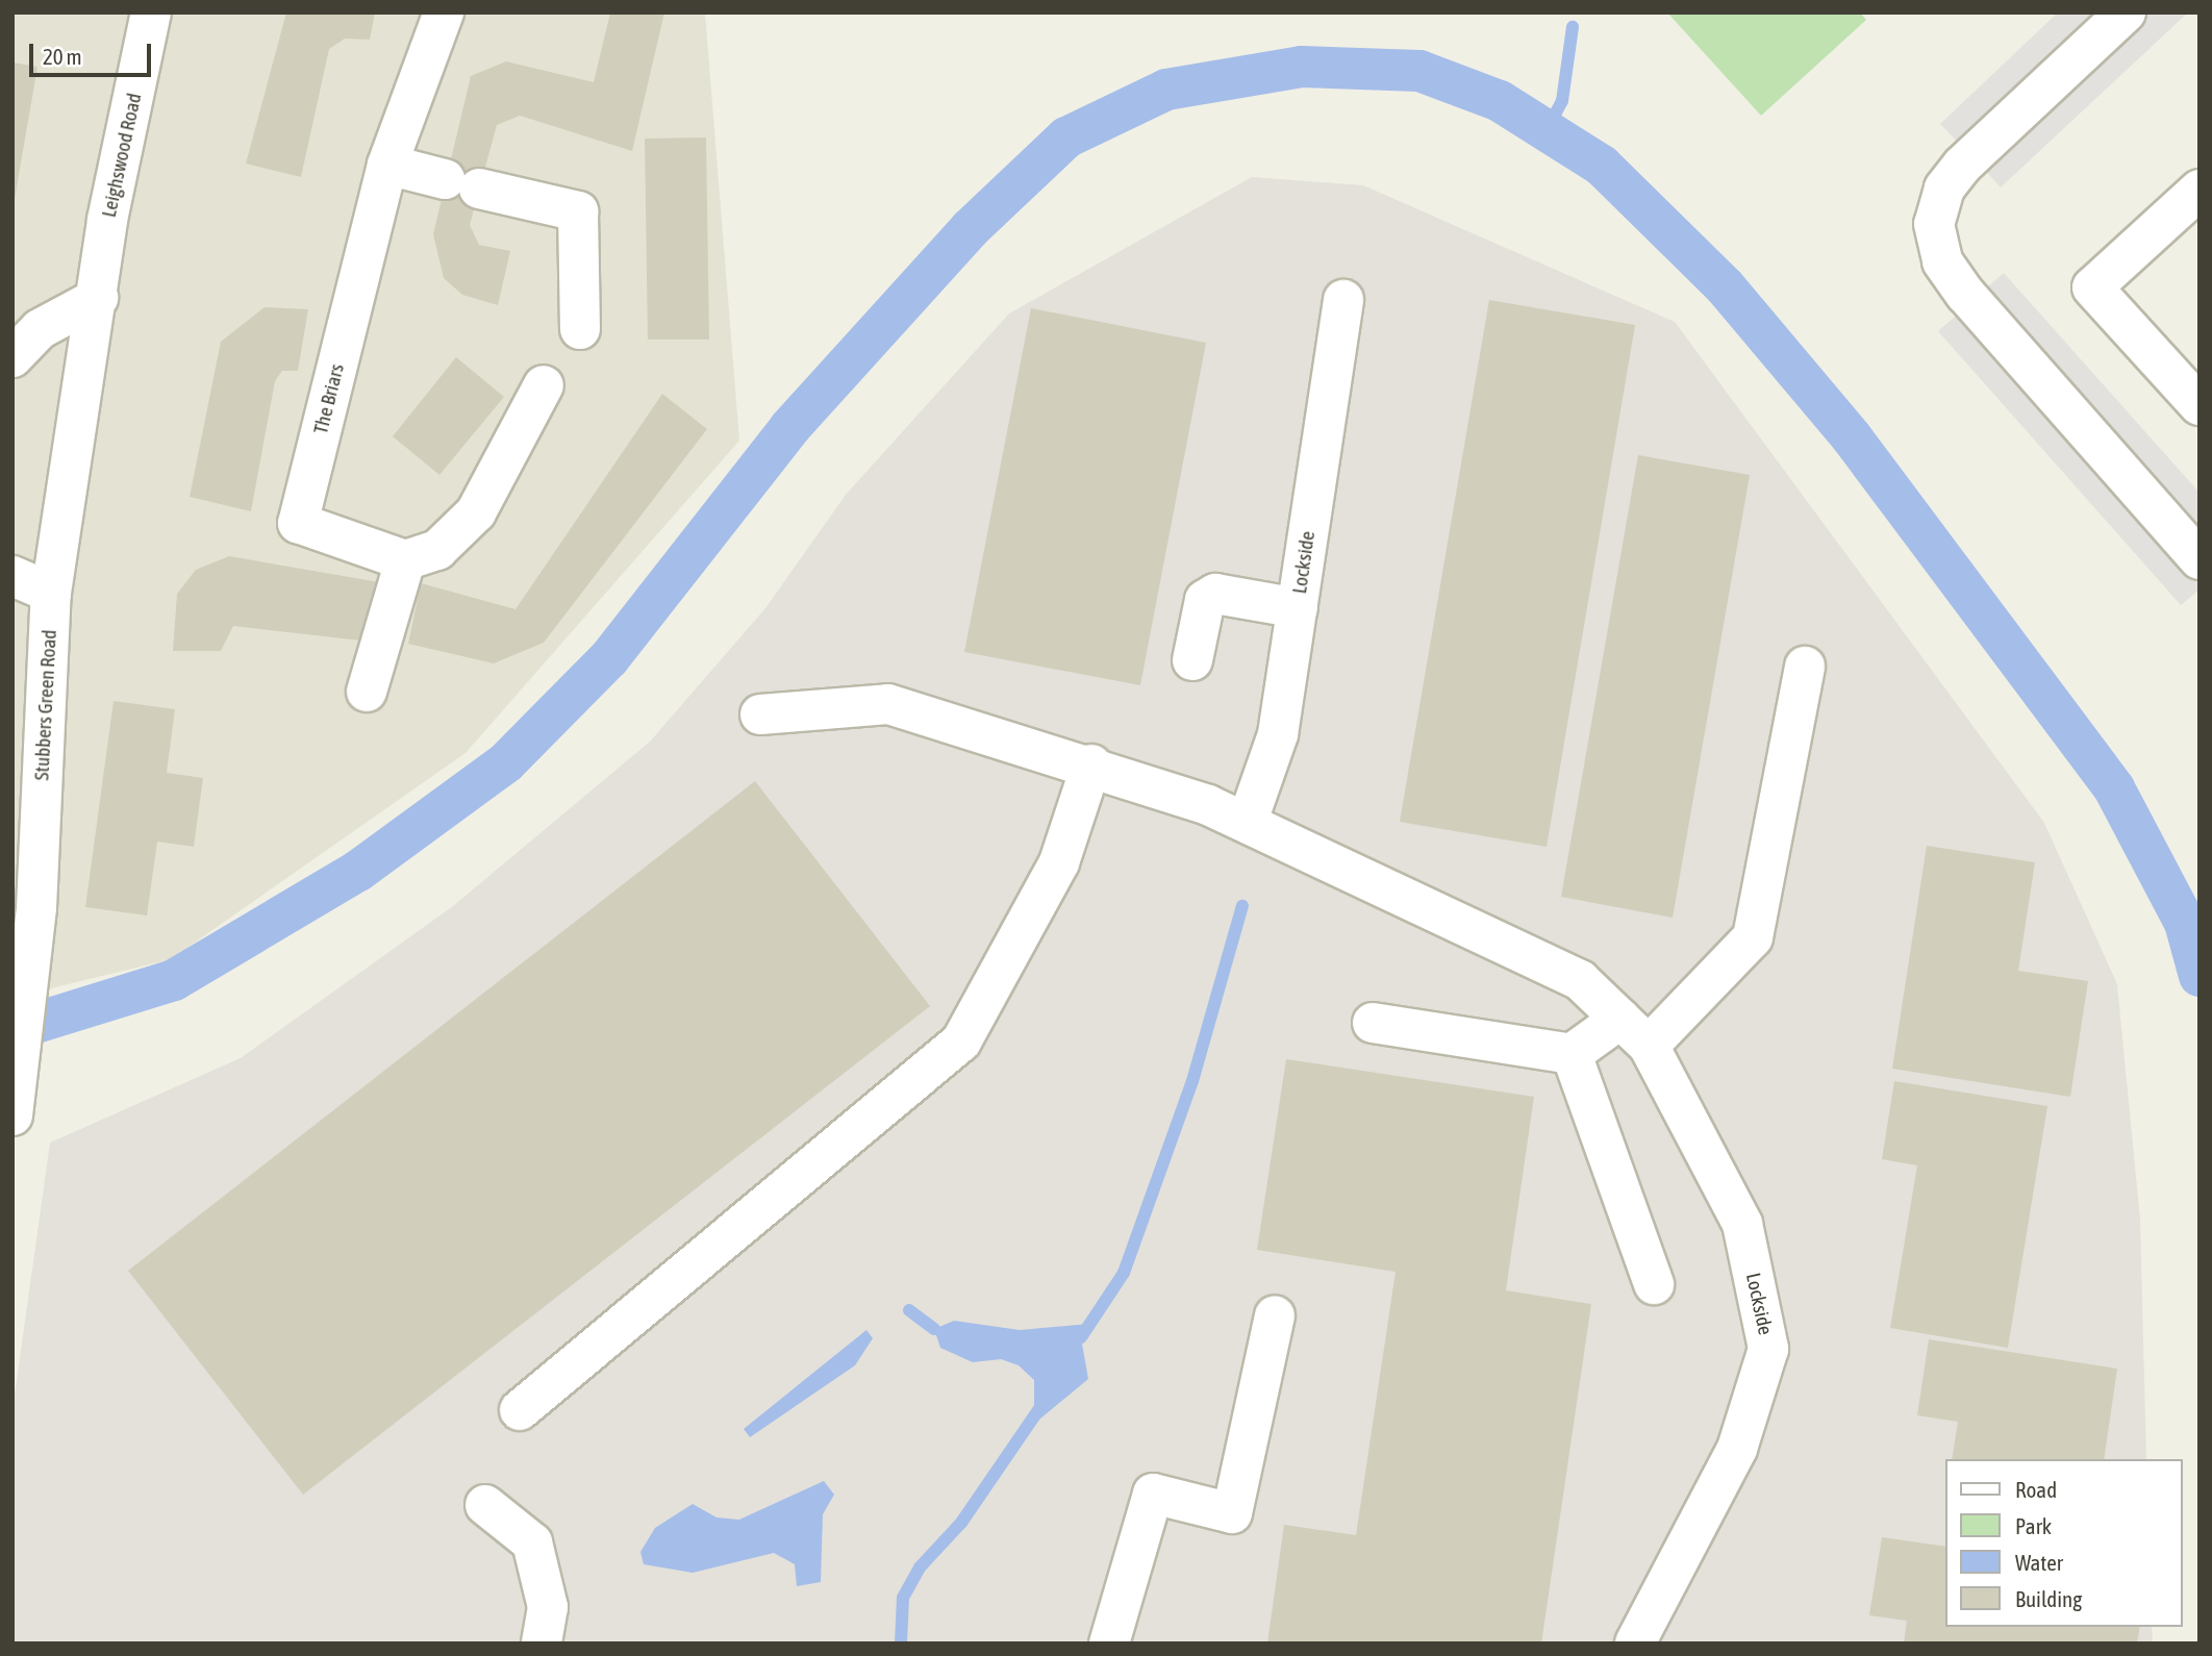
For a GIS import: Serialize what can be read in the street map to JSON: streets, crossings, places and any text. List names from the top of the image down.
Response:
{
  "streets": {
    "street": [
      "Leighswood Road",
      "The Briars",
      "Lockside",
      "Stubbers Green Road"
    ]
  },
  "crossings": [
    ["Leighswood Road", "Stubbers Green Road"]
  ],
  "legend": [
    "Road",
    "Park",
    "Water",
    "Building"
  ],
  "scale_bar": "20 m"
}
